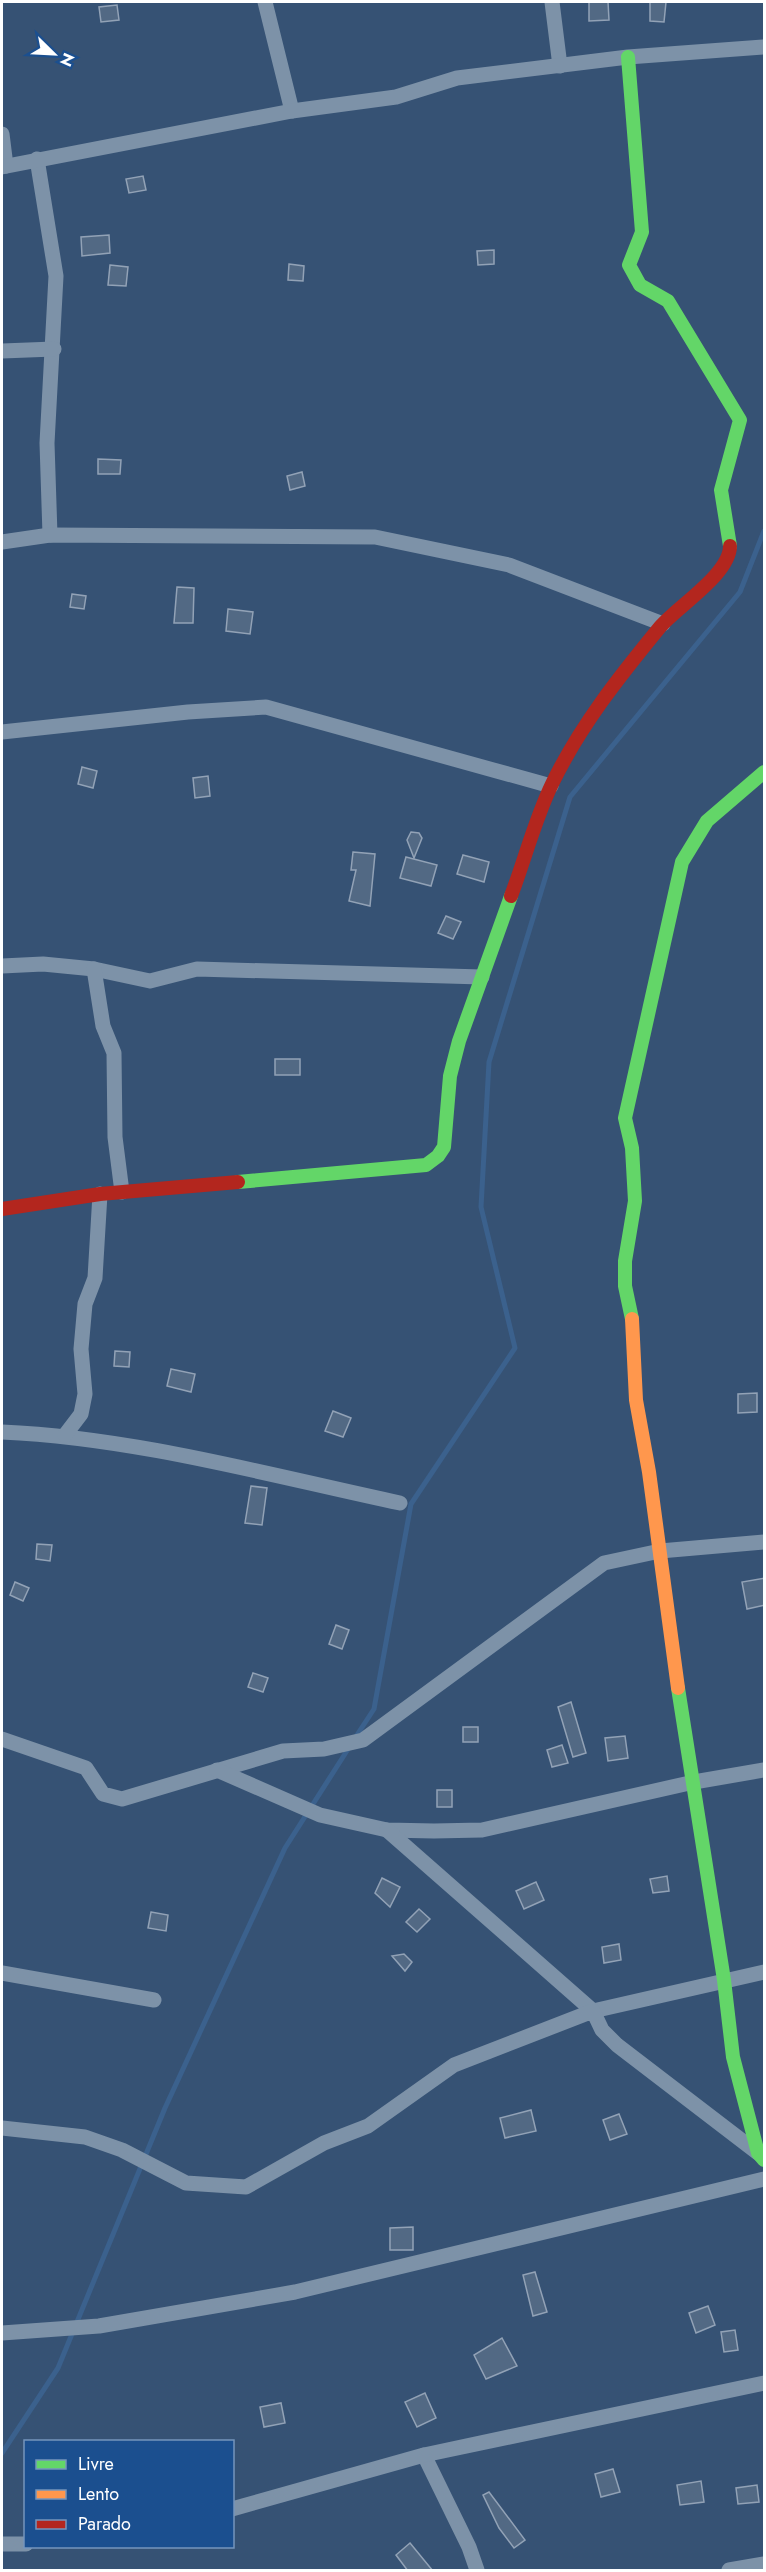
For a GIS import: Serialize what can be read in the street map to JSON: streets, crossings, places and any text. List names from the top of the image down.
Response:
{
  "legend": ["Livre", "Lento", "Parado"],
  "north": "bottom right"
}
